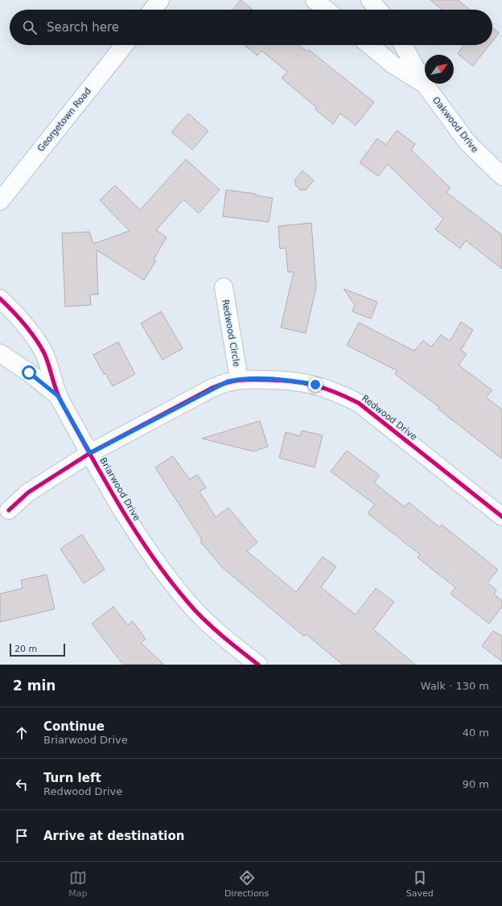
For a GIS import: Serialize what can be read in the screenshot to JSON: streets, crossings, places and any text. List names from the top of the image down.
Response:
{
  "streets": {
    "street": [
      "Georgetown Road",
      "Oakwood Drive",
      "Redwood Circle",
      "Redwood Drive",
      "Briarwood Drive"
    ]
  },
  "crossings": [
    ["Redwood Circle", "Redwood Drive"],
    ["Redwood Drive", "Briarwood Drive"]
  ],
  "scale_bar": "20 m",
  "north": "top right",
  "page": {
    "search": "Search here",
    "scale": "20 m",
    "heading": ["2 min", "Walk · 130 m"],
    "list": [
      ["Continue", "Briarwood Drive", "40 m"],
      ["Turn left", "Redwood Drive", "90 m"],
      "Arrive at destination"
    ],
    "nav": ["Map", "Directions", "Saved"]
  }
}
